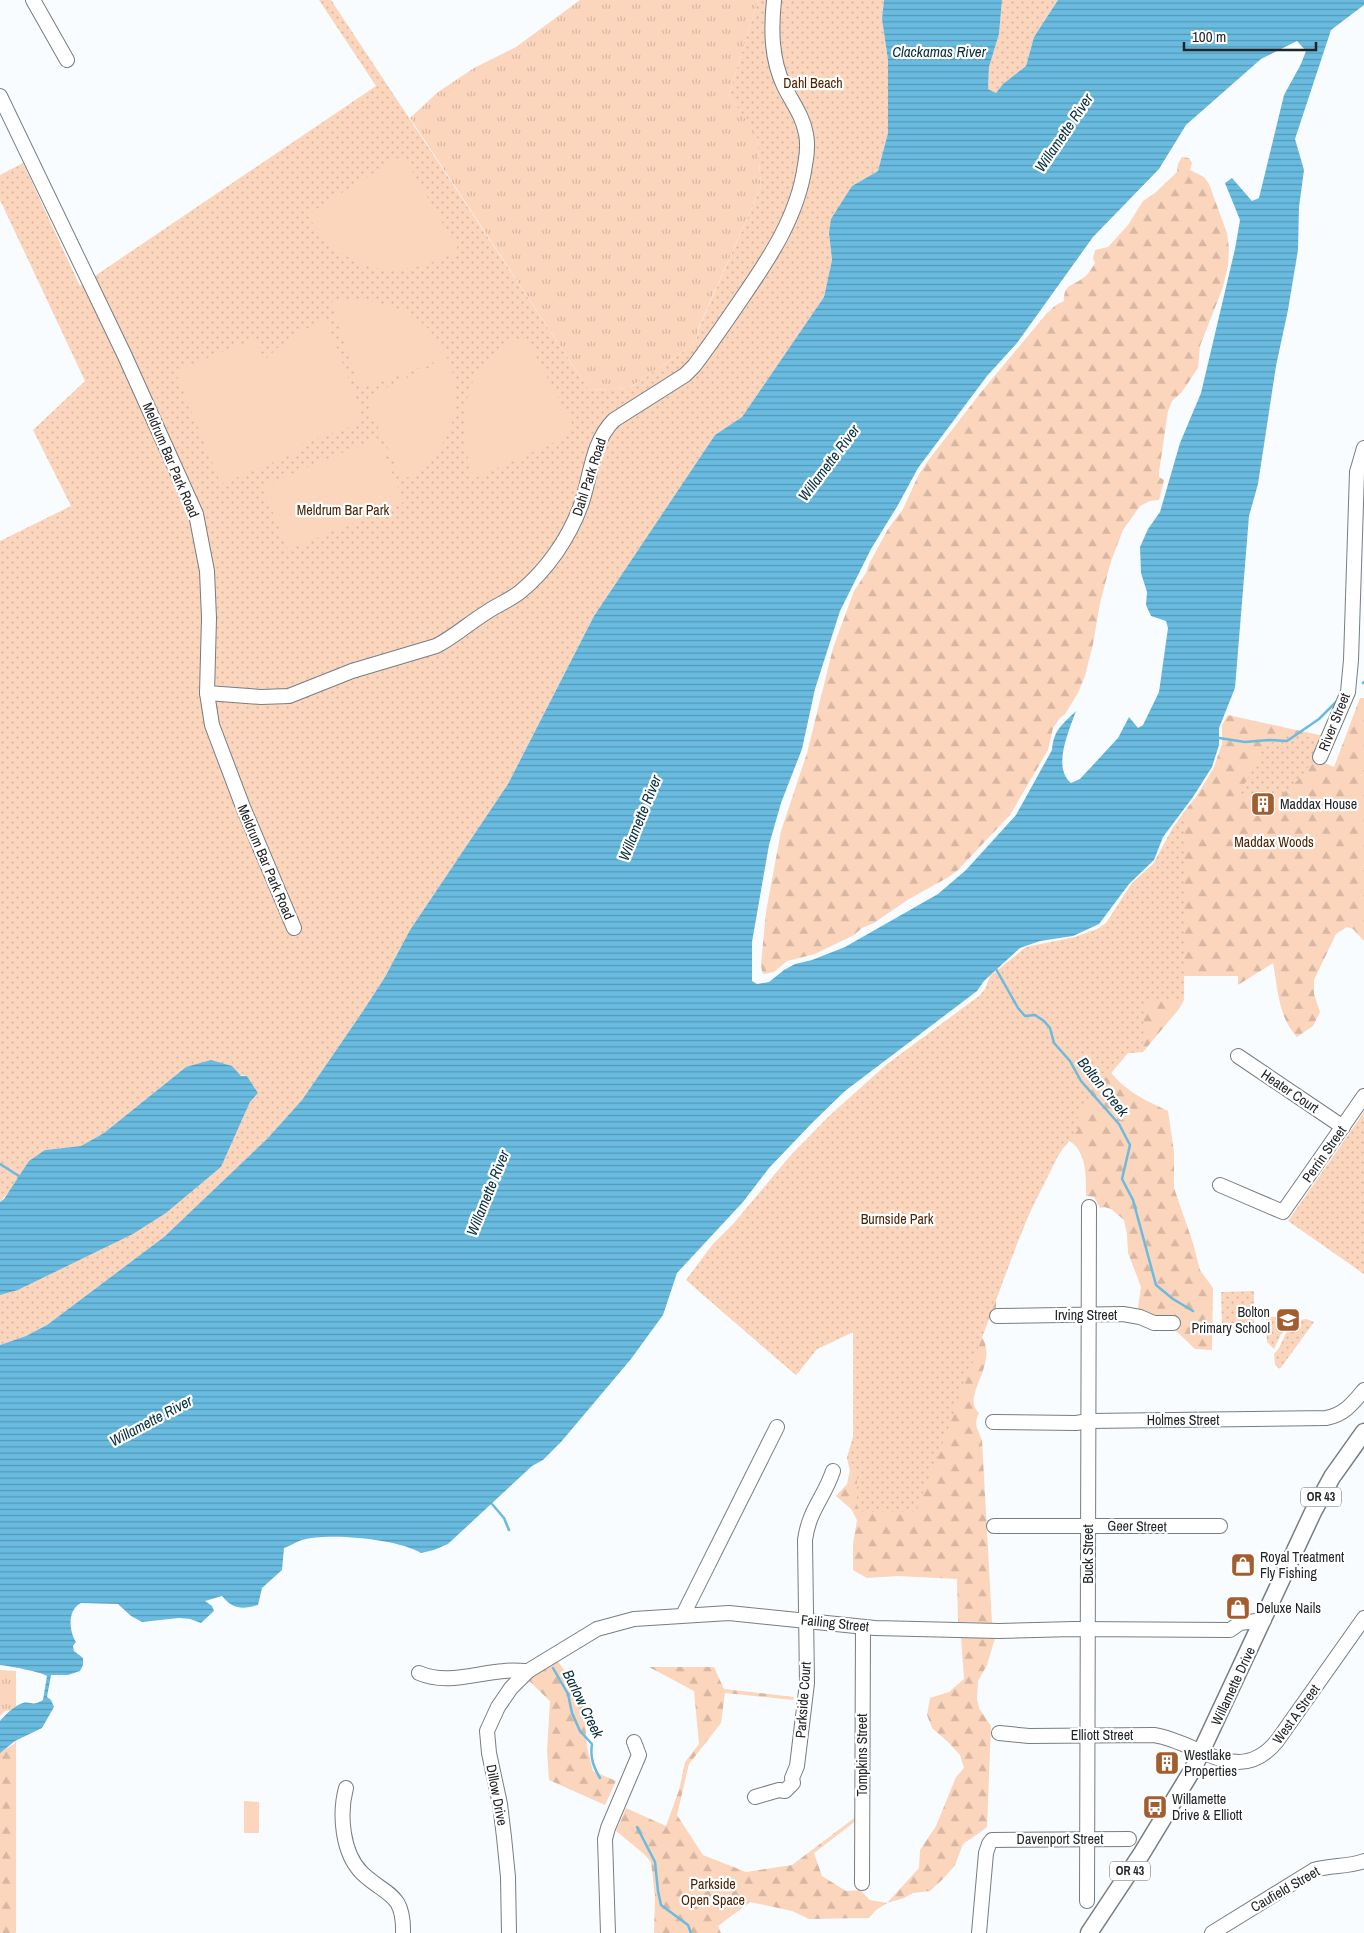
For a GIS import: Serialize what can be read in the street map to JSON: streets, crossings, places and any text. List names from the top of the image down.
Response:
{
  "streets": {
    "main road": ["OR 43", "Willamette Drive"],
    "street": [
      "Meldrum Bar Park Road",
      "Dahl Park Road",
      "River Street",
      "Heater Court",
      "Perrin Street",
      "Irving Street",
      "Holmes Street",
      "Geer Street",
      "Buck Street",
      "Failing Street",
      "Parkside Court",
      "West A Street",
      "Elliott Street",
      "Tompkins Street",
      "Dillow Drive",
      "Davenport Street",
      "Caufield Street"
    ]
  },
  "crossings": [
    ["Meldrum Bar Park Road", "Dahl Park Road"],
    ["Heater Court", "Perrin Street"],
    ["Irving Street", "Buck Street"],
    ["Holmes Street", "Buck Street"],
    ["Geer Street", "Buck Street"],
    ["Buck Street", "Failing Street"],
    ["Buck Street", "Elliott Street"],
    ["Buck Street", "Davenport Street"],
    ["Failing Street", "Willamette Drive"],
    ["Failing Street", "Parkside Court"],
    ["Failing Street", "Tompkins Street"],
    ["Failing Street", "Dillow Drive"],
    ["Willamette Drive", "West A Street"],
    ["Willamette Drive", "Elliott Street"],
    ["West A Street", "Elliott Street"]
  ],
  "water": [
    "Clackamas River",
    "Willamette River",
    "Bolton Creek",
    "Barlow Creek"
  ],
  "parks": [
    "Dahl Beach",
    "Meldrum Bar Park",
    "Maddax Woods",
    "Burnside Park",
    "Parkside Open Space"
  ],
  "places": {
    "building": ["Maddax House", "Westlake Properties"],
    "school or university": ["Bolton Primary School"],
    "shop": ["Royal Treatment Fly Fishing", "Deluxe Nails"],
    "bus stop": ["Willamette Drive & Elliott"]
  },
  "scale_bar": "100 m"
}
